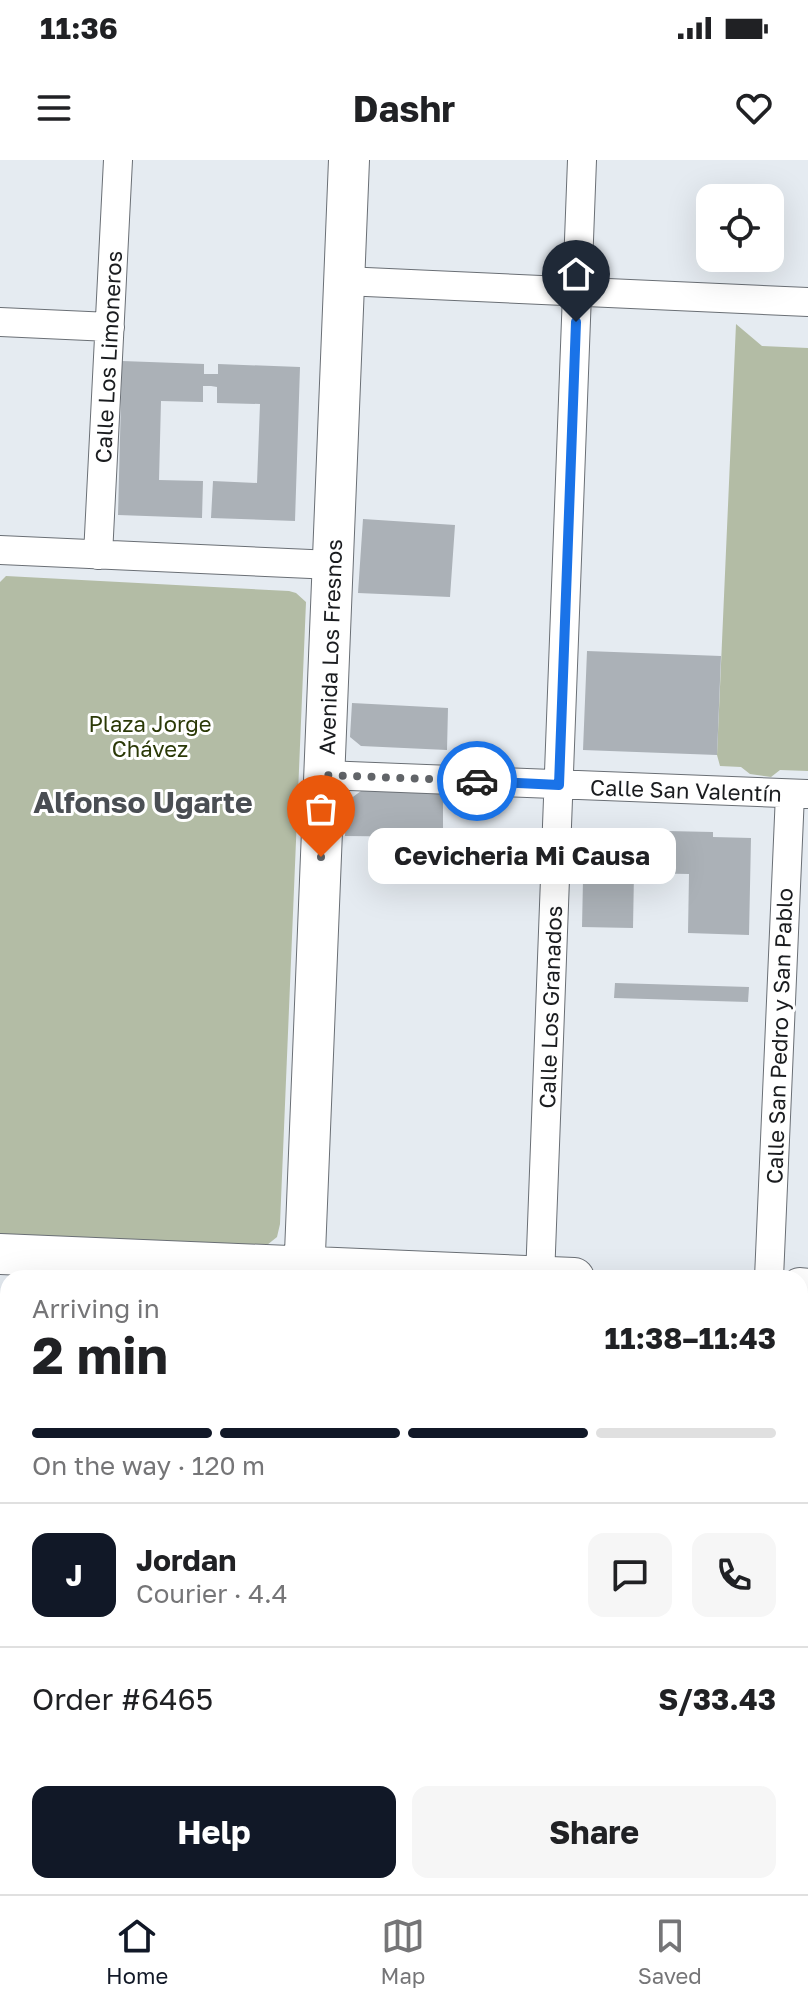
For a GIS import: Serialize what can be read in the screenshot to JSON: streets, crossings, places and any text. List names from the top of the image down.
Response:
{
  "streets": {
    "street": [
      "Calle Los Limoneros",
      "Avenida Los Fresnos",
      "Calle San Valentín",
      "Calle Los Granados",
      "Calle San Pedro y San Pablo"
    ]
  },
  "crossings": [
    ["Avenida Los Fresnos", "Calle San Valentín"],
    ["Calle San Valentín", "Calle Los Granados"],
    ["Calle San Valentín", "Calle San Pedro y San Pablo"]
  ],
  "districts": ["Alfonso Ugarte"],
  "parks": ["Plaza Jorge Chávez"],
  "places": ["Cevicheria Mi Causa"],
  "page": {
    "status": "11:36",
    "header": "Dashr",
    "bubble": "Cevicheria Mi Causa",
    "heading": ["2 min", "Arriving in", "11:38–11:43"],
    "panel": [
      "Jordan",
      "Courier · 4.4",
      "Order #6465",
      "S/33.43"
    ],
    "bar": "On the way · 120 m",
    "round": "J",
    "buttons": ["Help", "Share"],
    "tabs": ["Home", "Map", "Saved"]
  }
}
